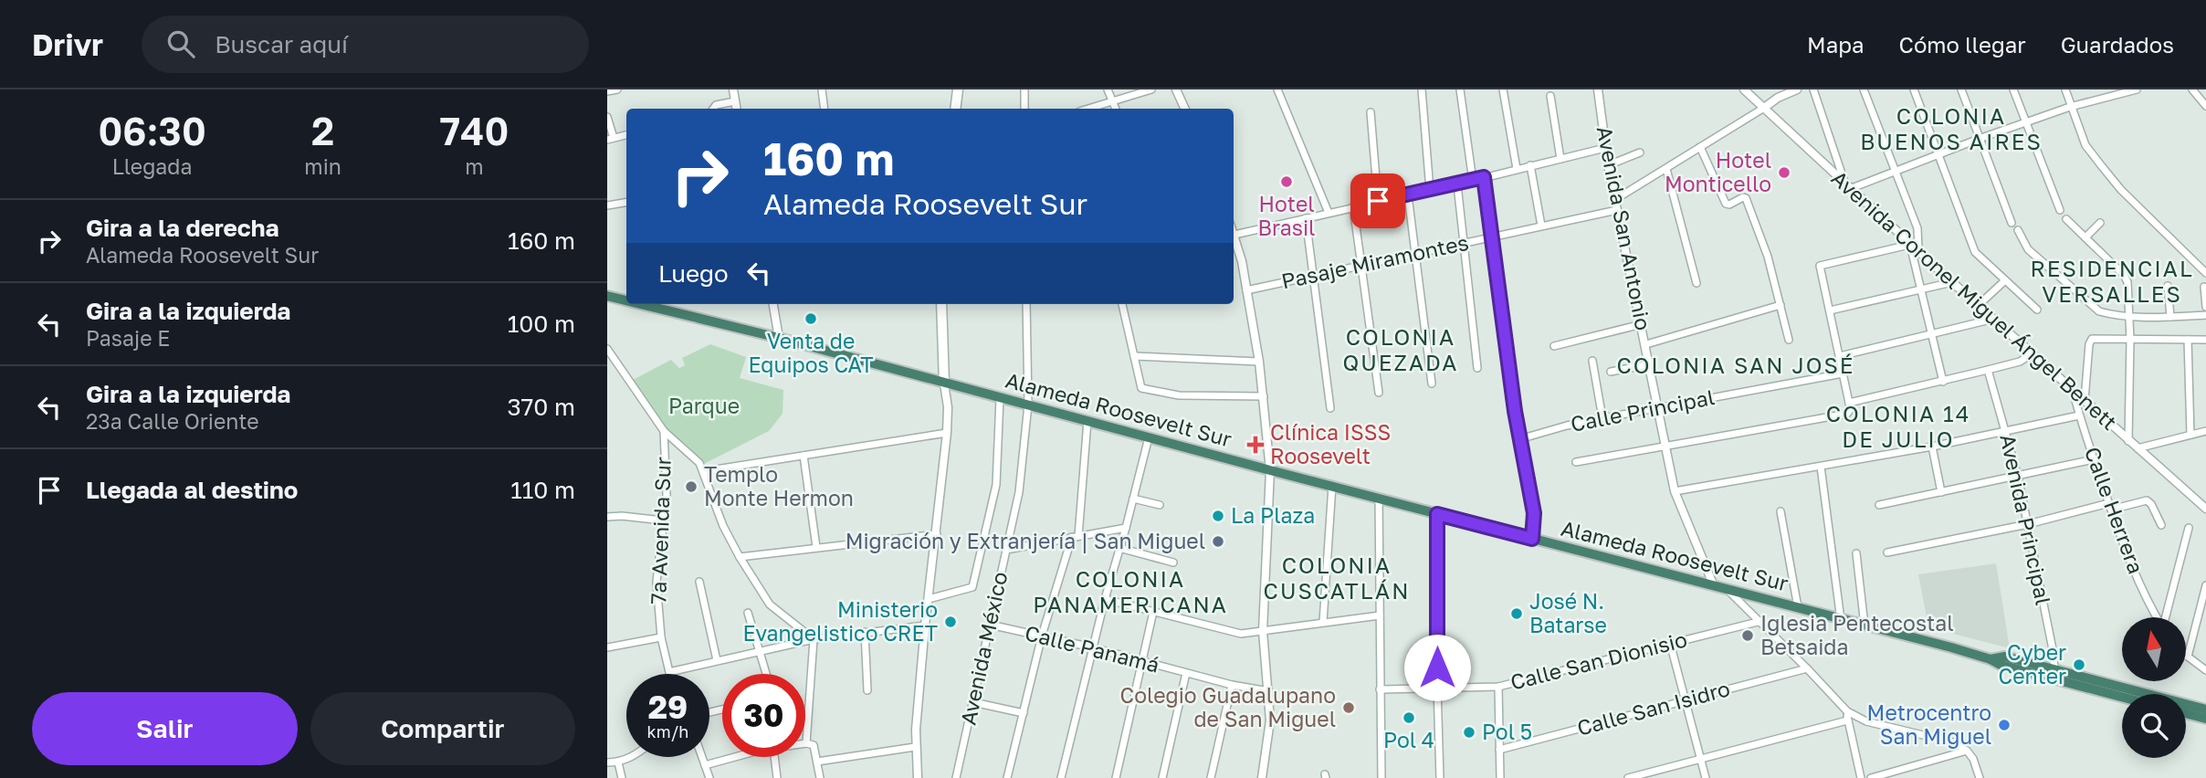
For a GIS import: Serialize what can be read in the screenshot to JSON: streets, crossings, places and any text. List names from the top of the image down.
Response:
{
  "streets": {
    "highway": ["Alameda Roosevelt Sur"],
    "street": [
      "Avenida San Antonio",
      "Pasaje Miramontes",
      "Avenida Coronel Miguel Ángel Benett",
      "Calle Principal",
      "Calle Herrera",
      "Avenida Principal",
      "7a Avenida Sur",
      "Avenida México",
      "Calle Panamá",
      "Calle San Dionisio",
      "Calle San Isidro"
    ]
  },
  "crossings": [
    ["Avenida San Antonio", "Pasaje Miramontes"],
    ["Avenida San Antonio", "Alameda Roosevelt Sur"],
    ["Avenida San Antonio", "Calle Principal"],
    ["Avenida Coronel Miguel Ángel Benett", "Calle Herrera"],
    ["Alameda Roosevelt Sur", "Avenida México"],
    ["Avenida México", "Calle Panamá"]
  ],
  "districts": [
    "COLONIA BUENOS AIRES",
    "RESIDENCIAL VERSALLES",
    "COLONIA QUEZADA",
    "COLONIA SAN JOSÉ",
    "COLONIA 14 DE JULIO",
    "COLONIA CUSCATLÁN",
    "COLONIA PANAMERICANA"
  ],
  "parks": ["Parque"],
  "places": {
    "other": [
      "Hotel Monticello",
      "Hotel Brasil",
      "Venta de Equipos CAT",
      "Templo Monte Hermon",
      "La Plaza",
      "Migración y Extranjería | San Miguel",
      "José N. Batarse",
      "Ministerio Evangelistico CRET",
      "Iglesia Pentecostal Betsaida",
      "Cyber Center",
      "Colegio Guadalupano de San Miguel",
      "Pol 4",
      "Metrocentro San Miguel",
      "Pol 5"
    ],
    "health": ["Clínica ISSS Roosevelt"]
  },
  "north": "top",
  "page": {
    "header": "Drivr",
    "search": "Buscar aquí",
    "nav": ["Mapa", "Cómo llegar", "Guardados"],
    "eta": [
      "06:30",
      "Llegada",
      "2",
      "min",
      "740",
      "m"
    ],
    "turn": ["160 m", "Alameda Roosevelt Sur"],
    "list": [
      {
        "name": "Gira a la derecha",
        "note": "Alameda Roosevelt Sur",
        "value": "160 m"
      },
      {
        "name": "Gira a la izquierda",
        "note": "Pasaje E",
        "value": "100 m"
      },
      {
        "name": "Gira a la izquierda",
        "note": "23a Calle Oriente",
        "value": "370 m"
      },
      {
        "name": "Llegada al destino",
        "value": "110 m"
      }
    ],
    "then": "Luego",
    "speed": "29 km/h",
    "limit": "30",
    "buttons": ["Salir", "Compartir"]
  }
}
